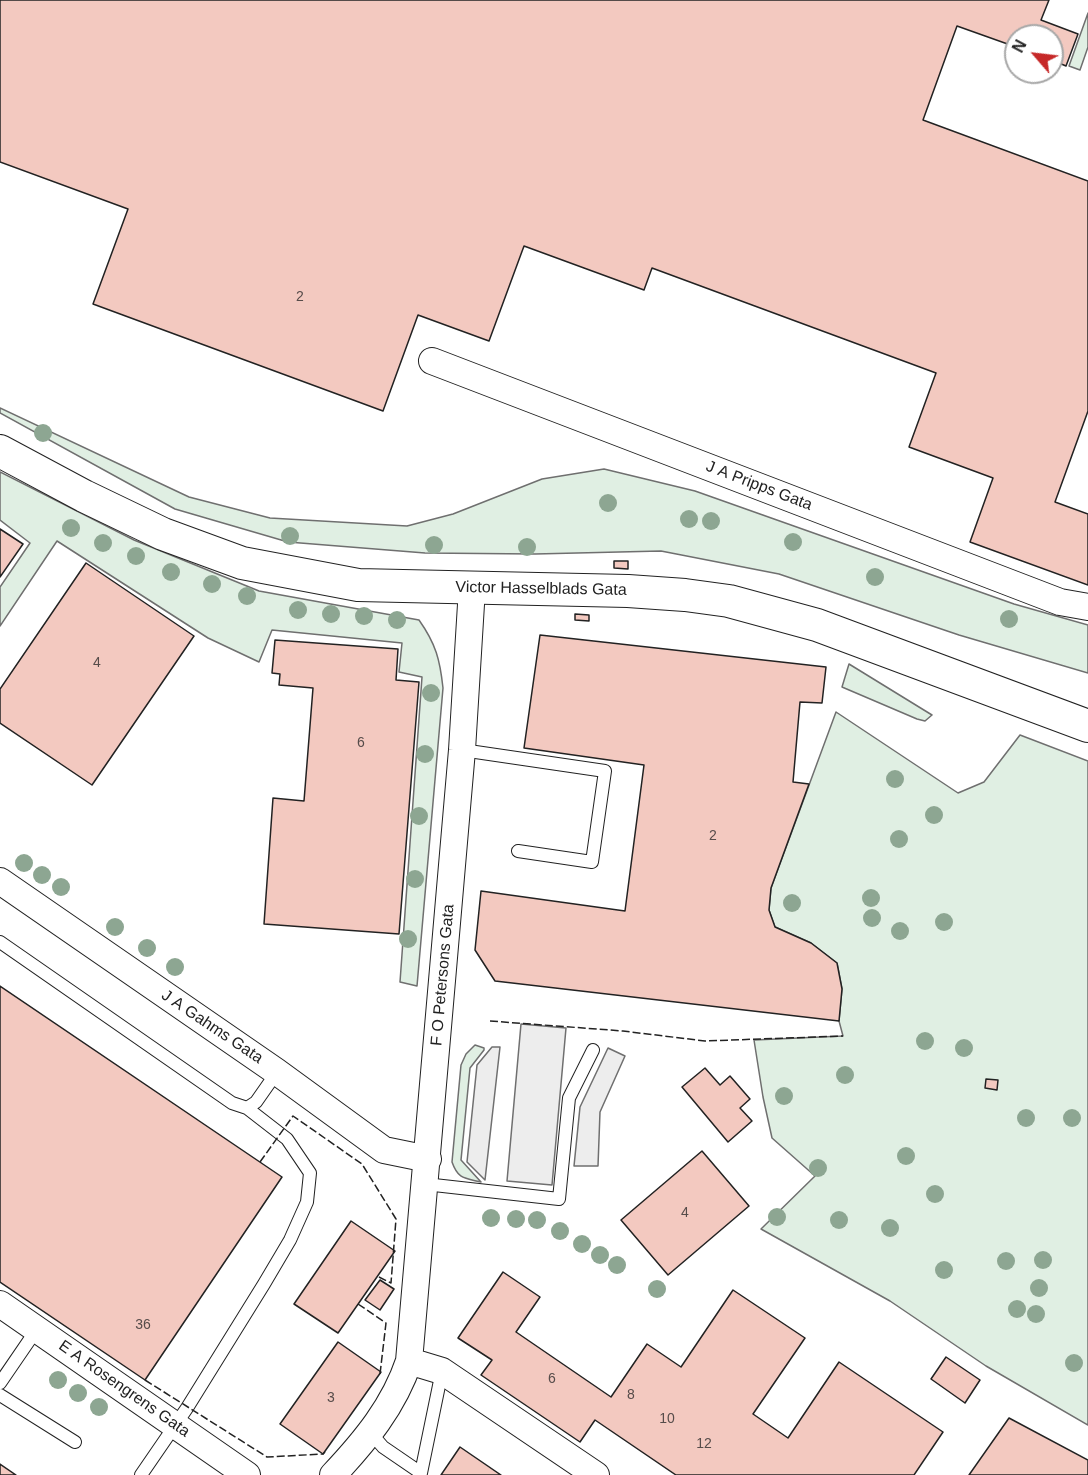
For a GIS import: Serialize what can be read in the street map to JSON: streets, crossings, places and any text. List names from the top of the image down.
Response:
{
  "streets": {
    "street": [
      "J A Pripps Gata",
      "Victor Hasselblads Gata",
      "F O Petersons Gata",
      "J A Gahms Gata",
      "E A Rosengrens Gata"
    ]
  },
  "crossings": [
    ["Victor Hasselblads Gata", "F O Petersons Gata"],
    ["F O Petersons Gata", "J A Gahms Gata"]
  ],
  "house_numbers": [
    "2",
    "4",
    "6",
    "2",
    "4",
    "36",
    "6",
    "8",
    "3",
    "10",
    "12"
  ],
  "north": "top left"
}
